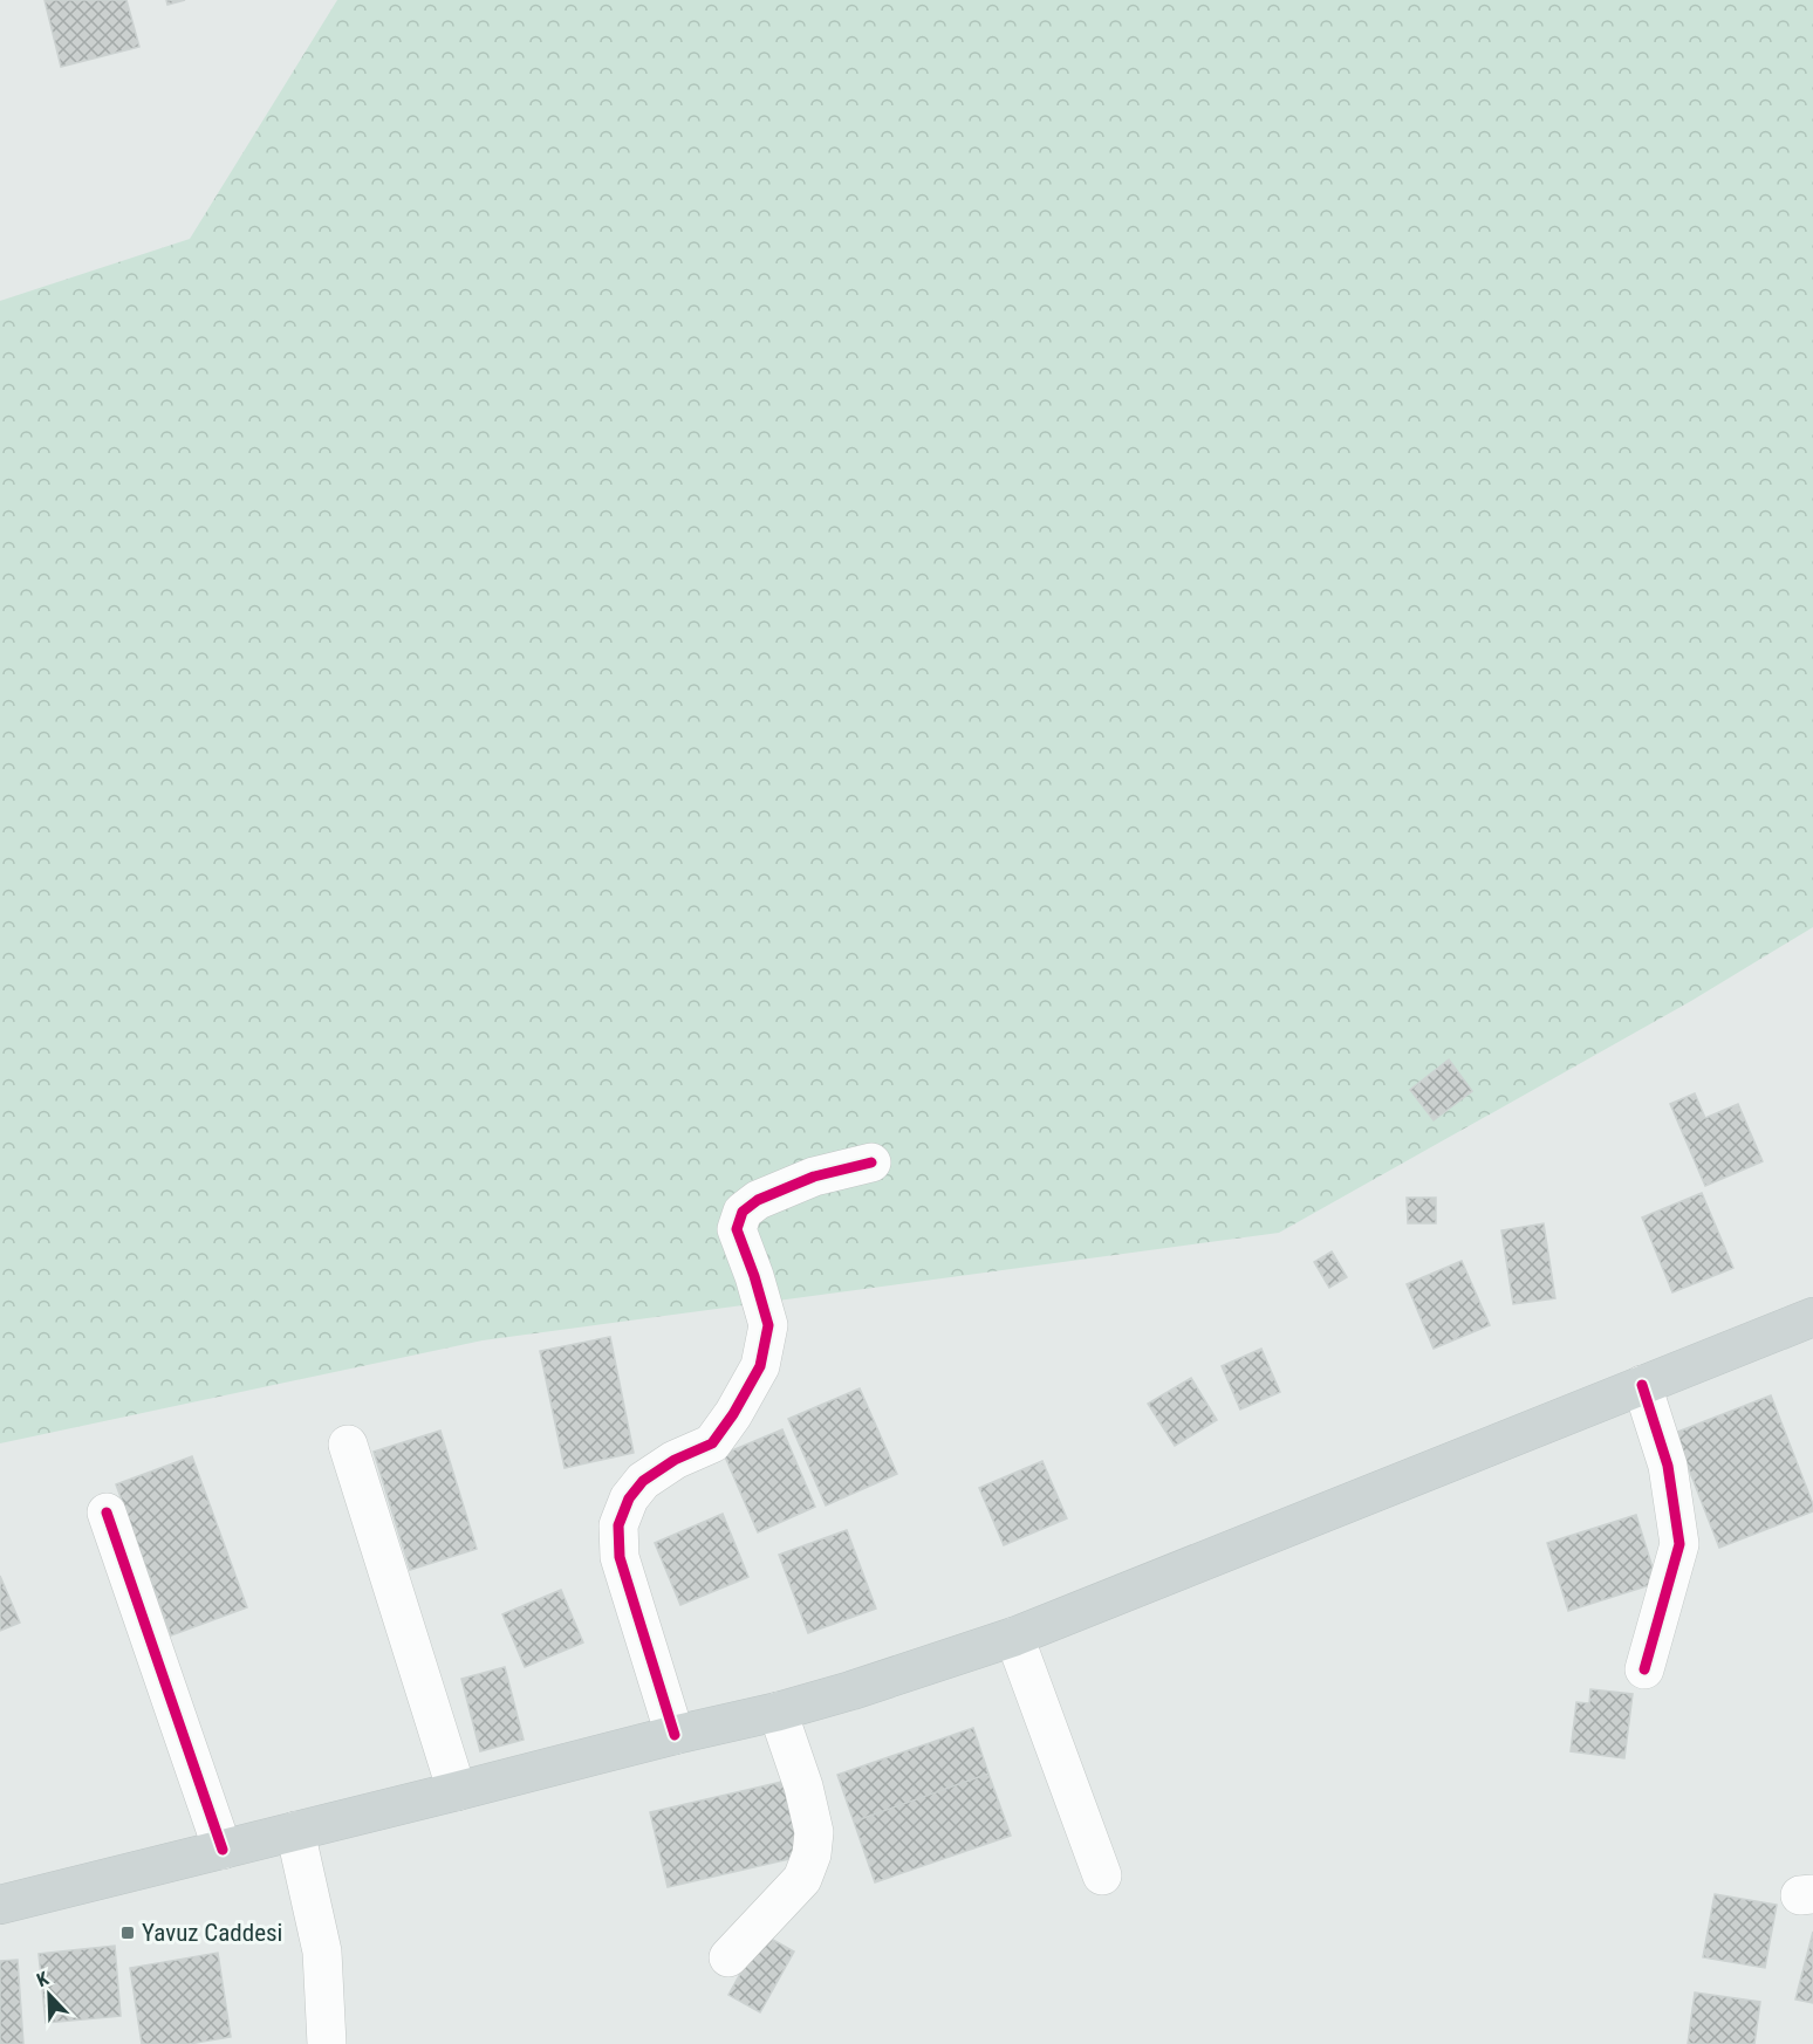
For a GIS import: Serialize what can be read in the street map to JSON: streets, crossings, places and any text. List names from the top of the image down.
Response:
{
  "places": {
    "transit": ["Yavuz Caddesi"]
  },
  "north": "top left"
}
